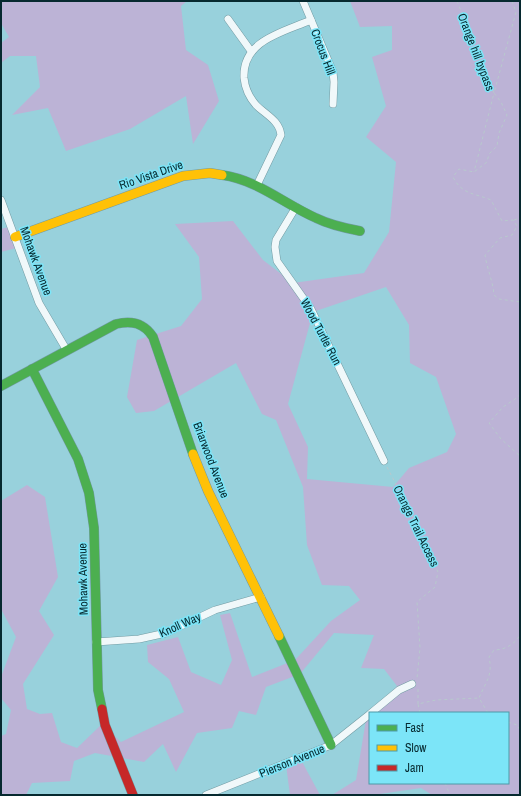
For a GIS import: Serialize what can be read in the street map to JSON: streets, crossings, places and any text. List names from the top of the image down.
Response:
{
  "streets": {
    "street": [
      "Crocus Hill",
      "Rio Vista Drive",
      "Mohawk Avenue",
      "Wood Turtle Run",
      "Briarwood Avenue",
      "Knoll Way",
      "Pierson Avenue"
    ],
    "path": ["Orange hill bypass", "Orange Trail Access"]
  },
  "crossings": [
    ["Rio Vista Drive", "Mohawk Avenue"],
    ["Rio Vista Drive", "Wood Turtle Run"],
    ["Mohawk Avenue", "Briarwood Avenue"],
    ["Mohawk Avenue", "Knoll Way"],
    ["Wood Turtle Run", "Orange Trail Access"],
    ["Briarwood Avenue", "Knoll Way"],
    ["Briarwood Avenue", "Pierson Avenue"]
  ],
  "legend": ["Fast", "Slow", "Jam"]
}
